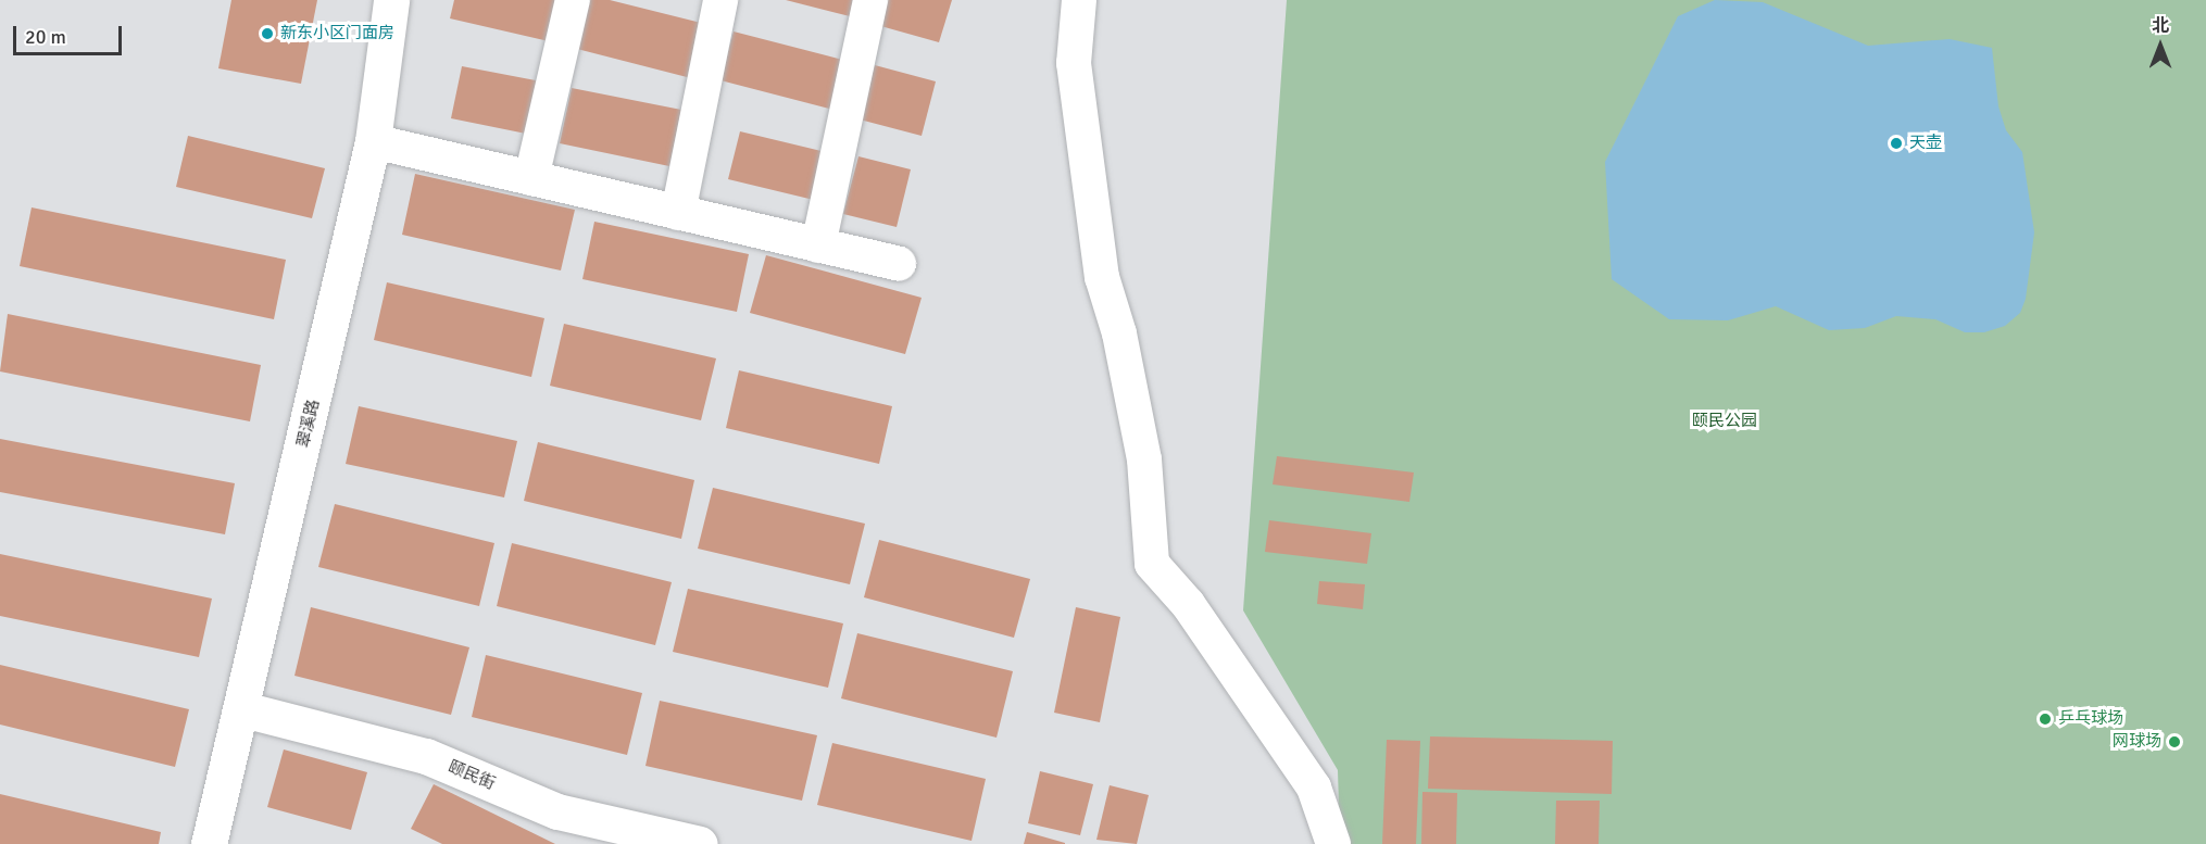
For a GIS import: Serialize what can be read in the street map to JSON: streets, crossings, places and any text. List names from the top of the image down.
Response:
{
  "streets": {
    "street": ["翠溪路", "颐民街"]
  },
  "crossings": [
    ["翠溪路", "颐民街"]
  ],
  "parks": ["颐民公园"],
  "places": [
    "新东小区门面房",
    "天壶",
    "乒乓球场",
    "网球场"
  ],
  "scale_bar": "20 m",
  "north": "top"
}
